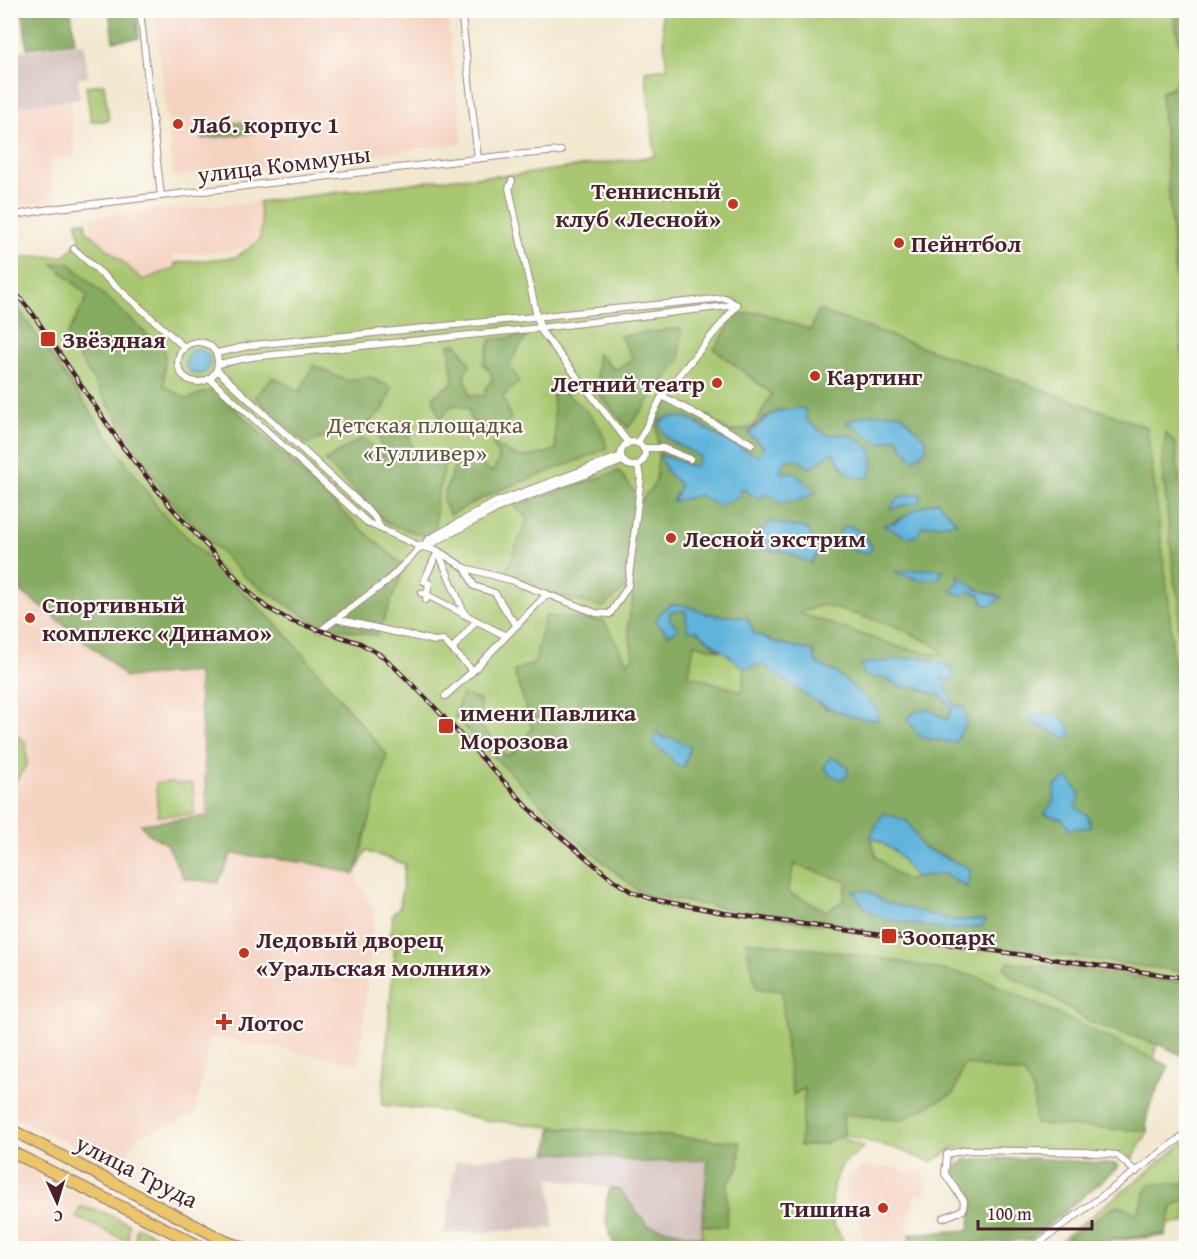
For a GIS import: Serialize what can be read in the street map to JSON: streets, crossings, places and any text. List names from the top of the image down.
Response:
{
  "streets": {
    "main road": ["улица Труда"],
    "street": ["улица Коммуны"]
  },
  "parks": ["Детская площадка «Гулливер»"],
  "places": {
    "other": [
      "Лаб. корпус 1",
      "Теннисный клуб «Лесной»",
      "Пейнтбол",
      "Картинг",
      "Летний театр",
      "Лесной экстрим",
      "Спортивный комплекс «Динамо»",
      "Ледовый дворец «Уральская молния»",
      "Тишина"
    ],
    "transit": ["Звёздная", "имени Павлика Морозова", "Зоопарк"],
    "health": ["Лотос"]
  },
  "scale_bar": "100 m",
  "north": "bottom"
}
